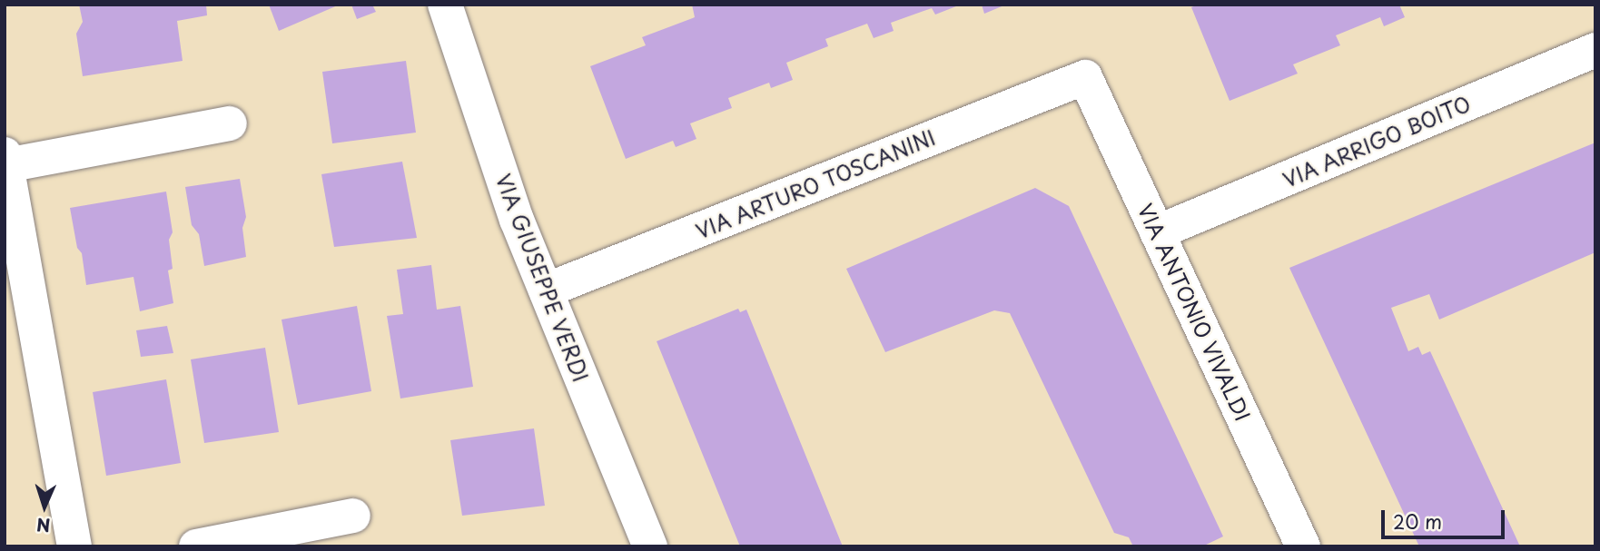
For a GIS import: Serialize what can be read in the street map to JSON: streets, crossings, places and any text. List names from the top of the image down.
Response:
{
  "streets": {
    "street": [
      "VIA ARRIGO BOITO",
      "VIA ARTURO TOSCANINI",
      "VIA GIUSEPPE VERDI",
      "VIA ANTONIO VIVALDI"
    ]
  },
  "crossings": [
    ["VIA ARRIGO BOITO", "VIA ANTONIO VIVALDI"],
    ["VIA ARTURO TOSCANINI", "VIA GIUSEPPE VERDI"],
    ["VIA ARTURO TOSCANINI", "VIA ANTONIO VIVALDI"]
  ],
  "scale_bar": "20 m",
  "north": "bottom"
}
